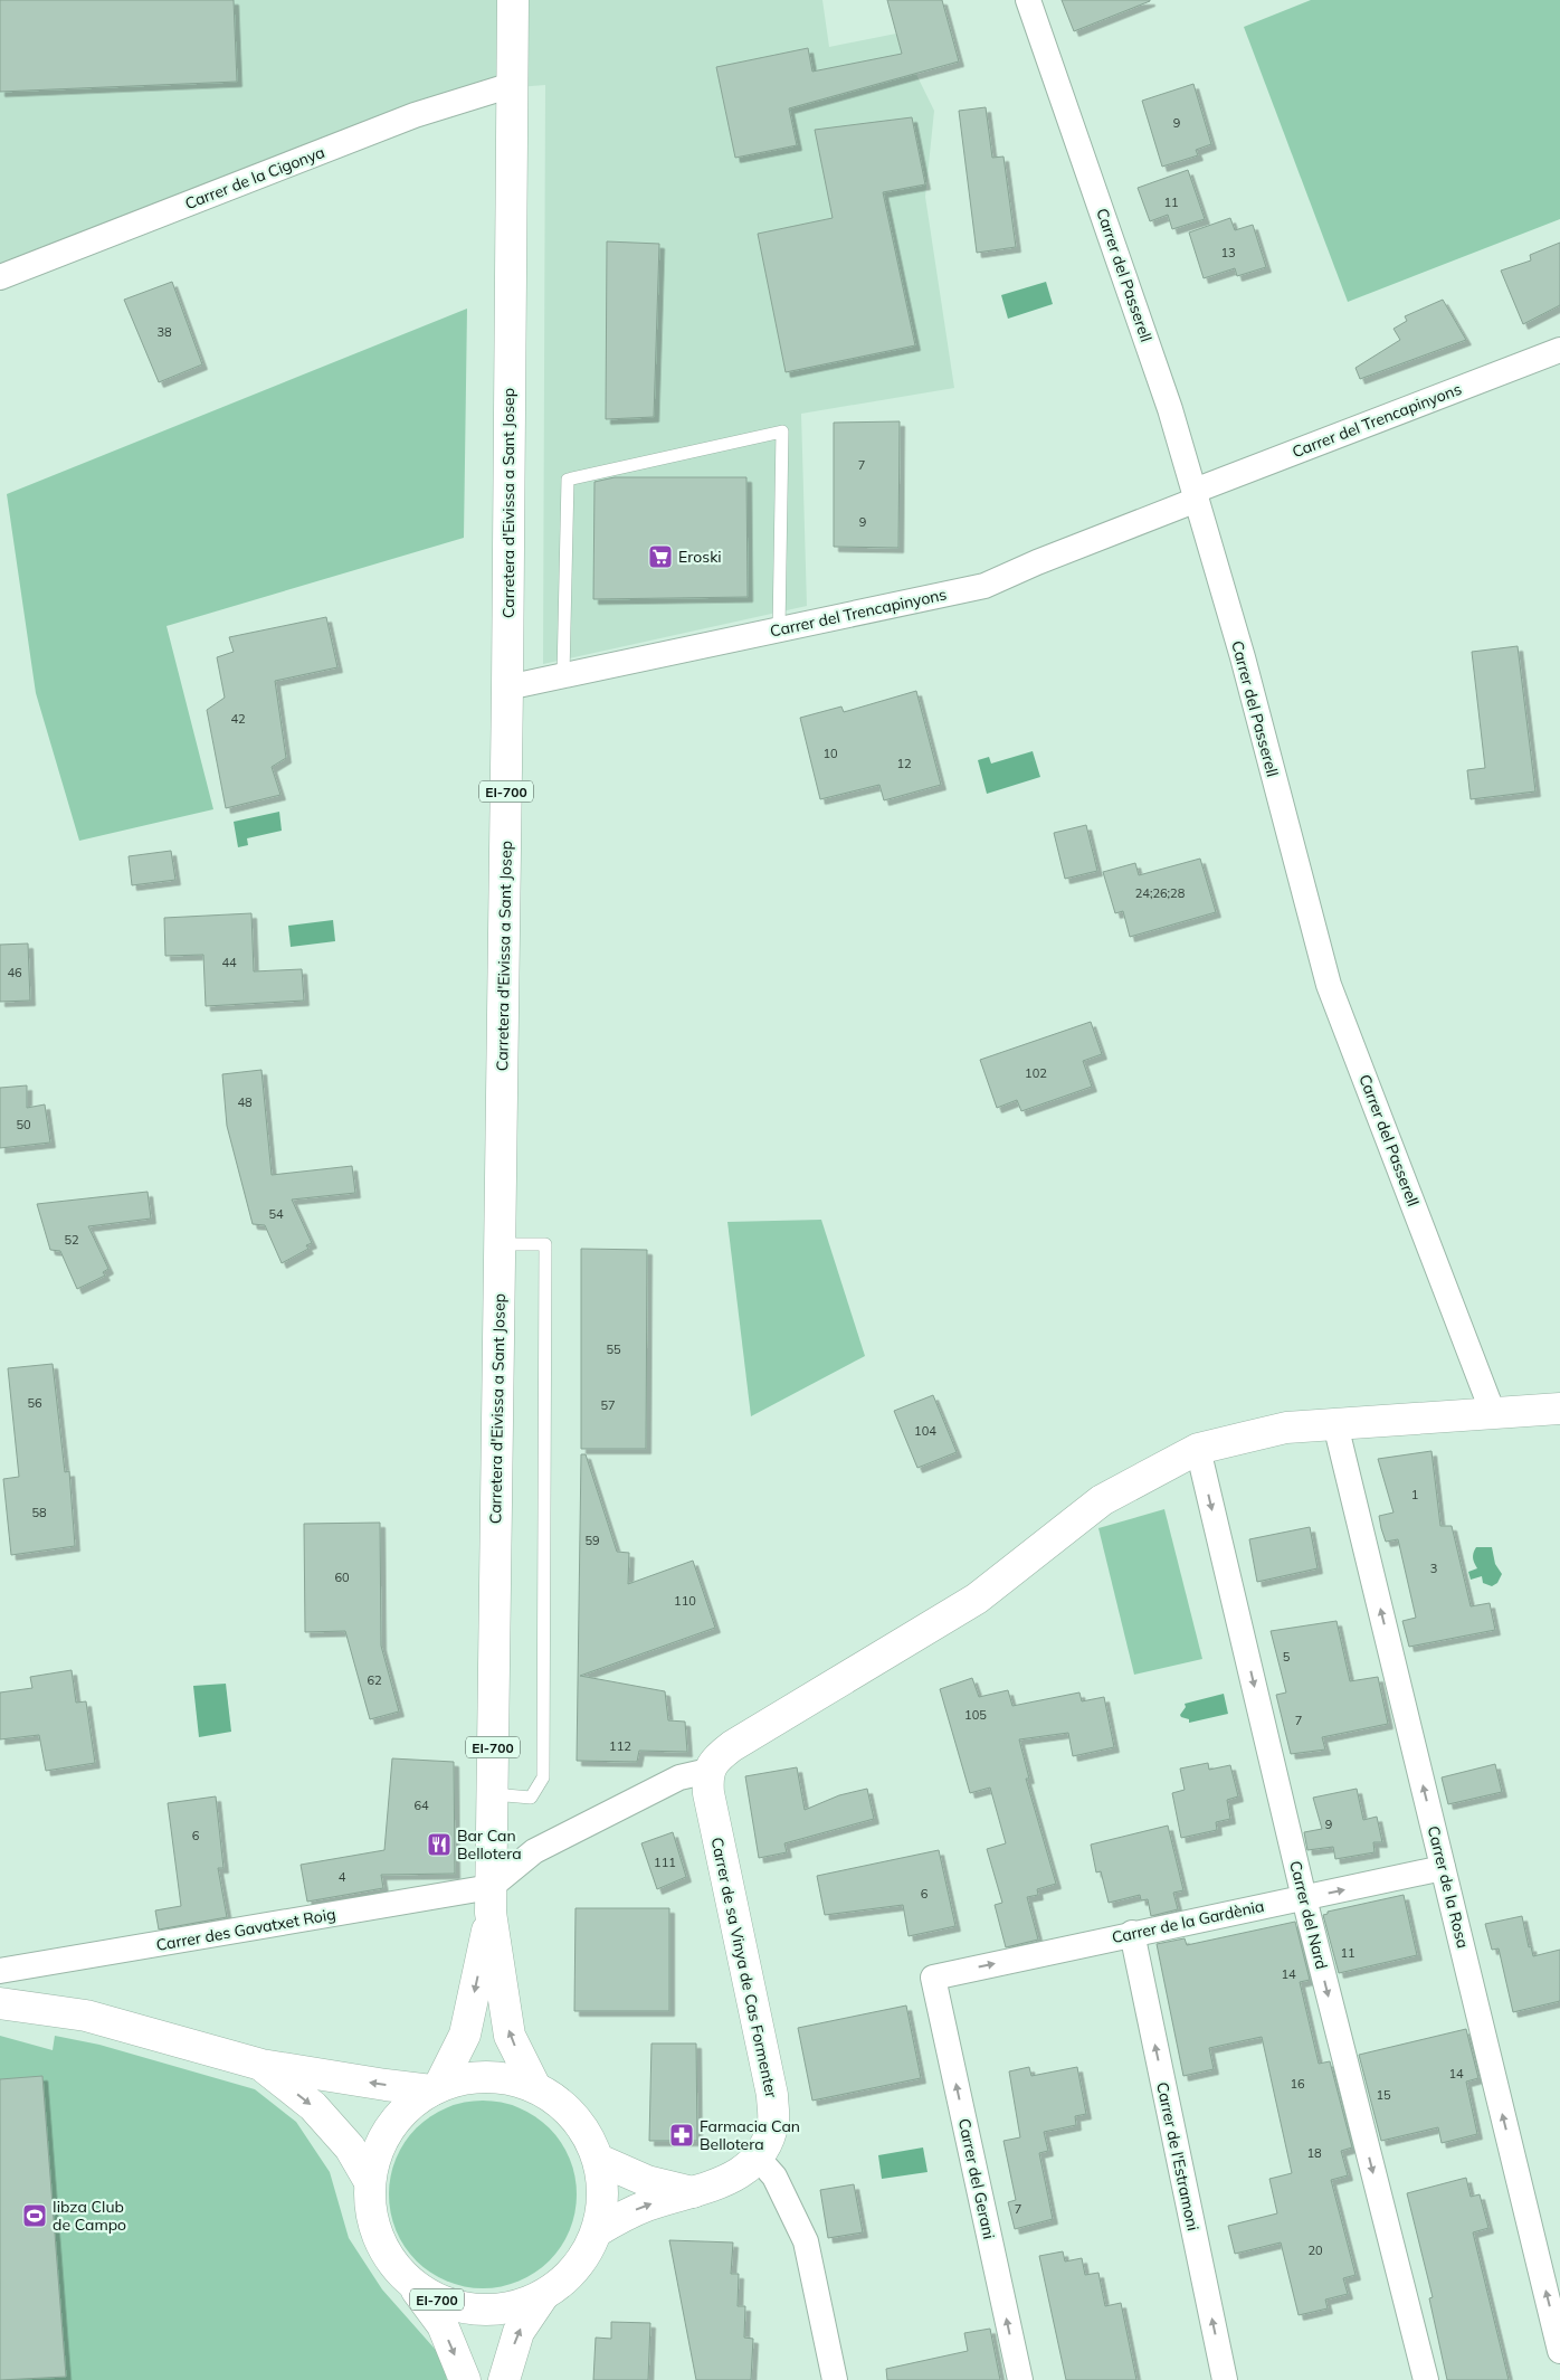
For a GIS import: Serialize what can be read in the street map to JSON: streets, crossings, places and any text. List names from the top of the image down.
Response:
{
  "streets": {
    "main road": ["Carretera d'Eivissa a Sant Josep", "EI-700", "Carrer de sa Vinya de Cas Formenter"],
    "street": [
      "Carrer de la Cigonya",
      "Carrer del Passerell",
      "Carrer del Trencapinyons",
      "Carrer de la Rosa",
      "Carrer del Nard",
      "Carrer de la Gardènia",
      "Carrer des Gavatxet Roig",
      "Carrer de l'Estramoni",
      "Carrer del Gerani"
    ]
  },
  "crossings": [
    ["Carrer de la Cigonya", "Carretera d'Eivissa a Sant Josep"],
    ["Carrer del Passerell", "Carrer del Trencapinyons"],
    ["Carrer del Trencapinyons", "Carretera d'Eivissa a Sant Josep"],
    ["Carretera d'Eivissa a Sant Josep", "EI-700"],
    ["Carretera d'Eivissa a Sant Josep", "Carrer des Gavatxet Roig"],
    ["Carrer de la Rosa", "Carrer de la Gardènia"],
    ["Carrer del Nard", "Carrer de la Gardènia"],
    ["Carrer de la Gardènia", "Carrer de l'Estramoni"],
    ["Carrer de la Gardènia", "Carrer del Gerani"]
  ],
  "one_way": [
    "Carrer de la Rosa",
    "Carrer del Nard",
    "Carrer de la Gardènia",
    "Carrer de l'Estramoni"
  ],
  "places": {
    "supermarket": ["Eroski"],
    "restaurant": ["Bar Can Bellotera"],
    "pharmacy": ["Farmacia Can Bellotera"],
    "sports": ["Iibza Club de Campo"]
  },
  "house_numbers": [
    "9",
    "11",
    "13",
    "38",
    "7",
    "9",
    "42",
    "10",
    "12",
    "24;26;28",
    "44",
    "46",
    "102",
    "48",
    "50",
    "54",
    "52",
    "55",
    "56",
    "57",
    "104",
    "1",
    "58",
    "59",
    "3",
    "60",
    "110",
    "5",
    "62",
    "105",
    "7",
    "112",
    "64",
    "9",
    "6",
    "111",
    "4",
    "6",
    "11",
    "14",
    "14",
    "16",
    "15",
    "18",
    "7",
    "20"
  ]
}
